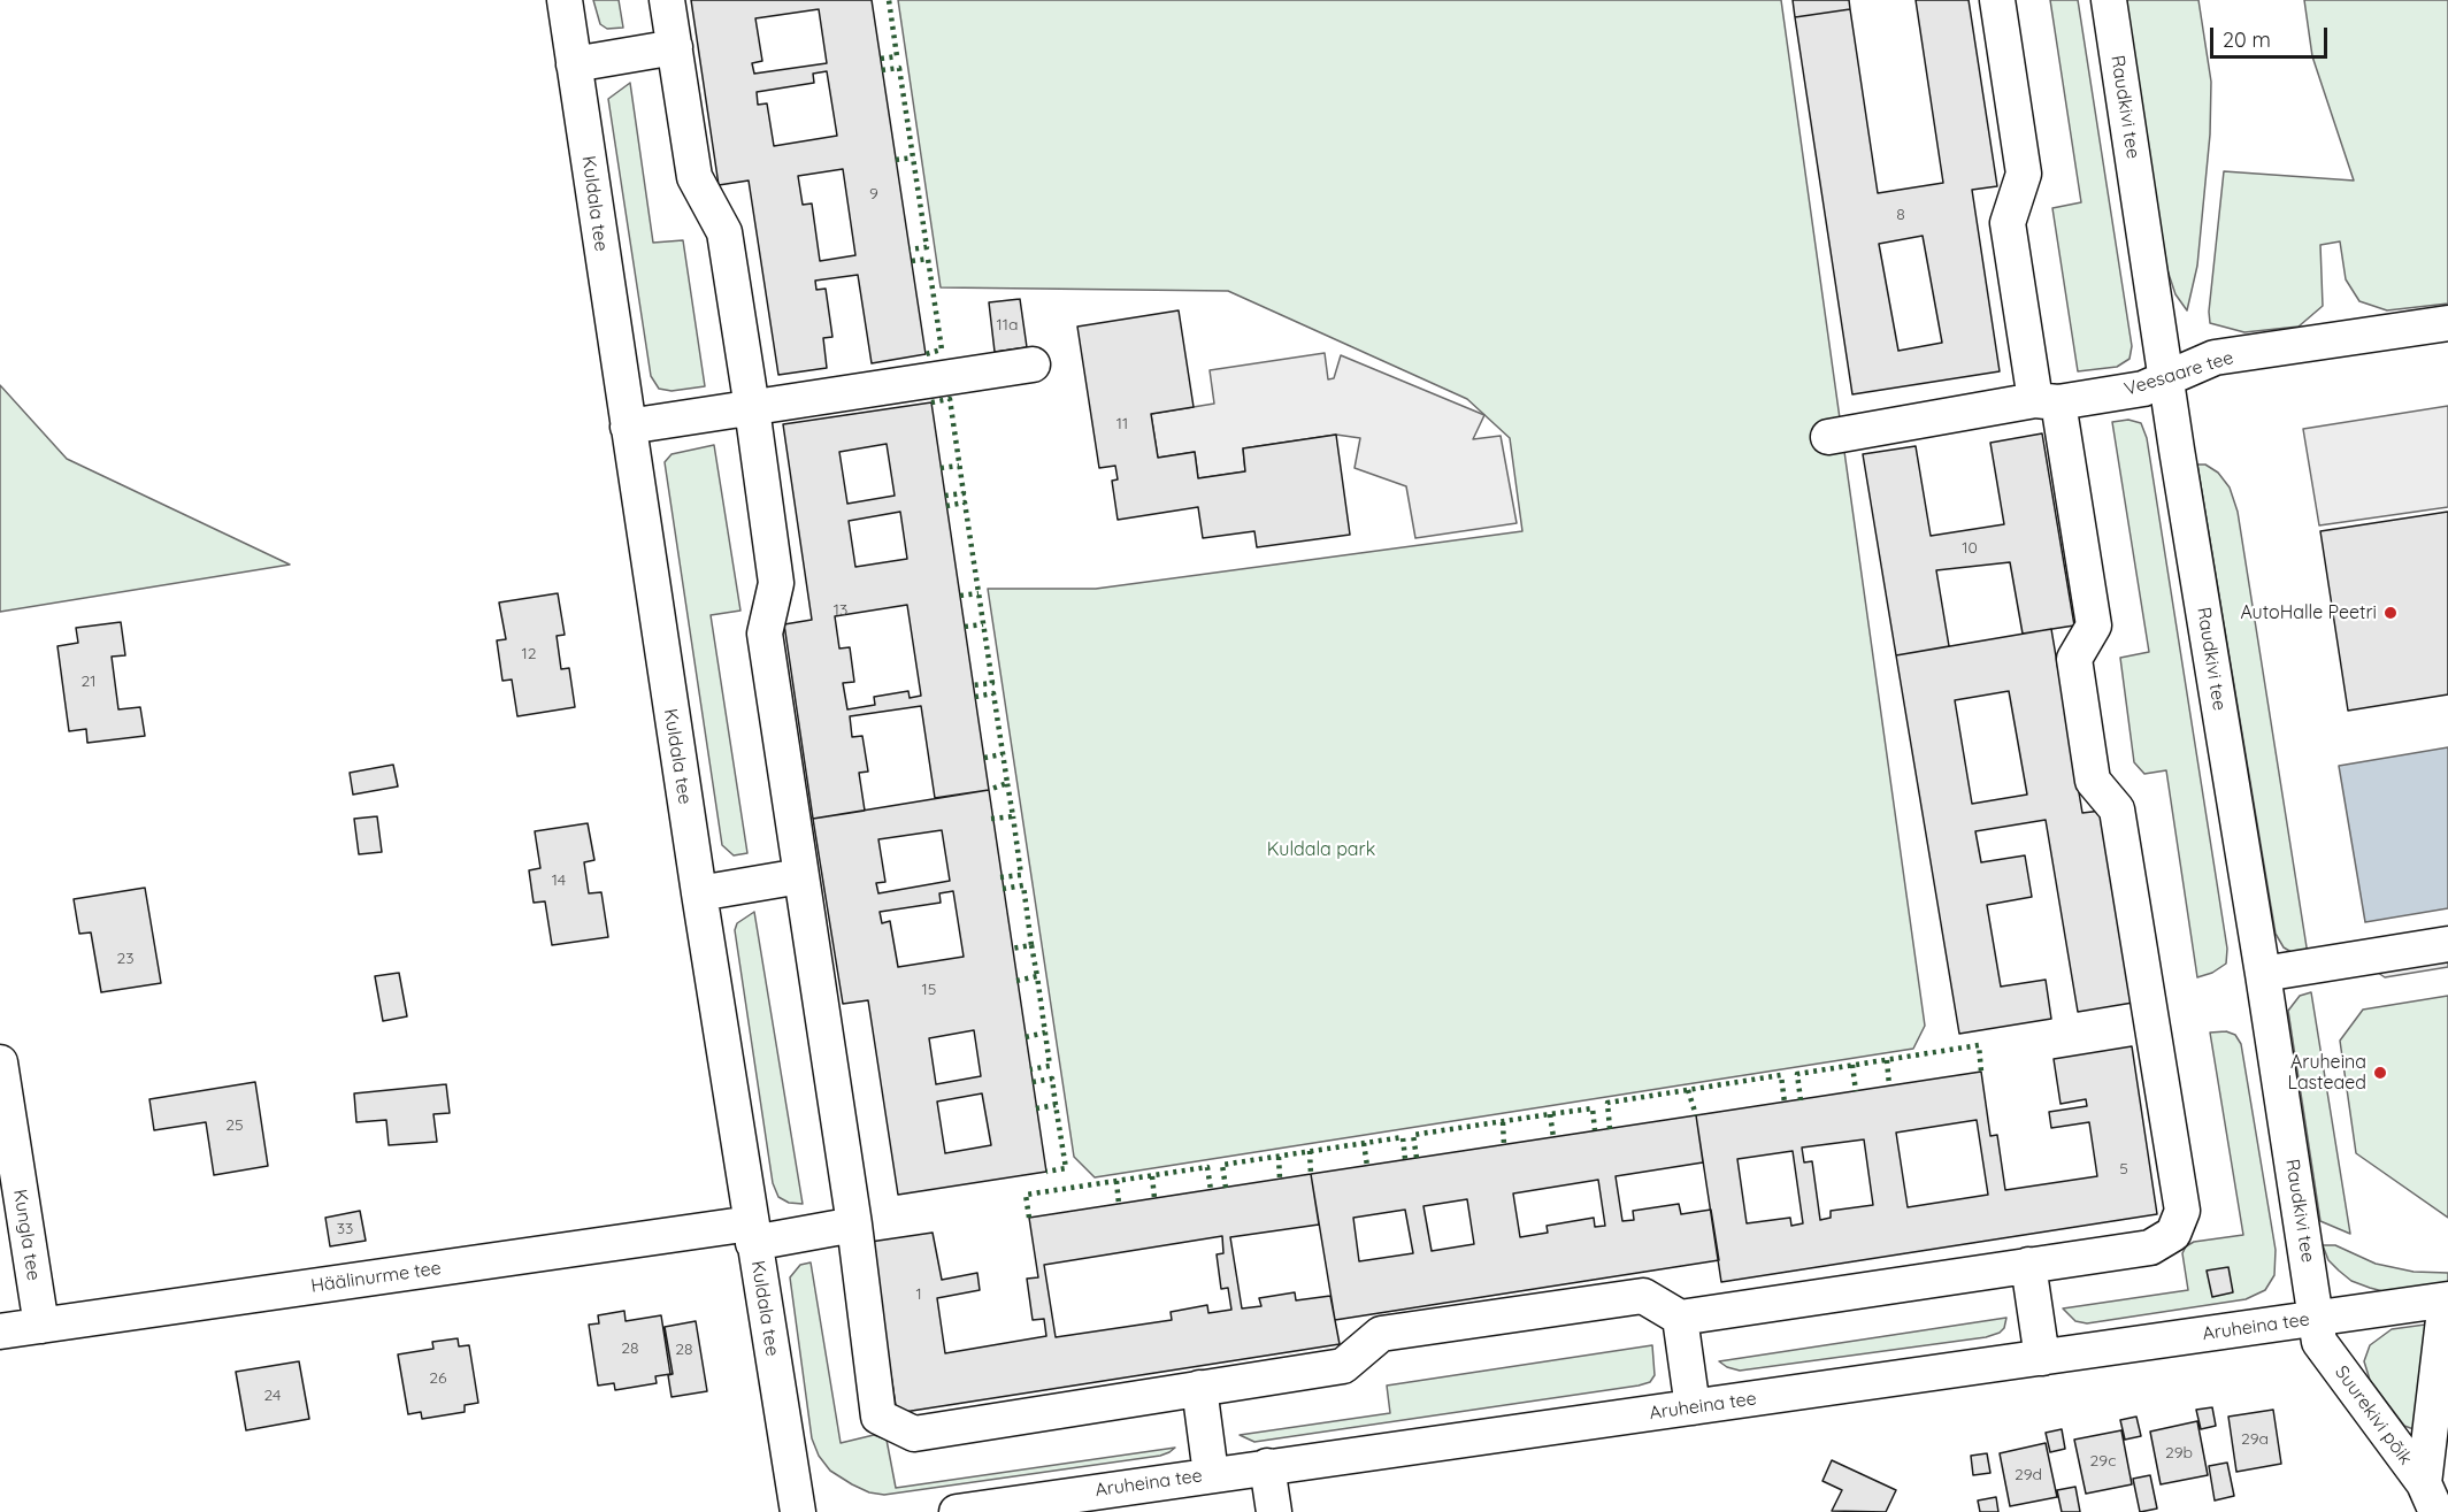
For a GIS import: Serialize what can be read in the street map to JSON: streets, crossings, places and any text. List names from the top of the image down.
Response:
{
  "streets": {
    "street": [
      "Raudkivi tee",
      "Kuldala tee",
      "Veesaare tee",
      "Kungla tee",
      "Häälinurme tee",
      "Aruheina tee",
      "Suurekivi põik"
    ]
  },
  "crossings": [
    ["Raudkivi tee", "Veesaare tee"],
    ["Raudkivi tee", "Aruheina tee"],
    ["Raudkivi tee", "Suurekivi põik"],
    ["Kuldala tee", "Häälinurme tee"],
    ["Kungla tee", "Häälinurme tee"],
    ["Aruheina tee", "Suurekivi põik"]
  ],
  "parks": ["Kuldala park"],
  "places": ["AutoHalle Peetri", "Aruheina Lasteaed"],
  "house_numbers": [
    "9",
    "8",
    "11a",
    "11",
    "10",
    "13",
    "12",
    "21",
    "14",
    "23",
    "15",
    "25",
    "5",
    "33",
    "1",
    "28",
    "28",
    "26",
    "24",
    "29a",
    "29b",
    "29c",
    "29d"
  ],
  "scale_bar": "20 m"
}
